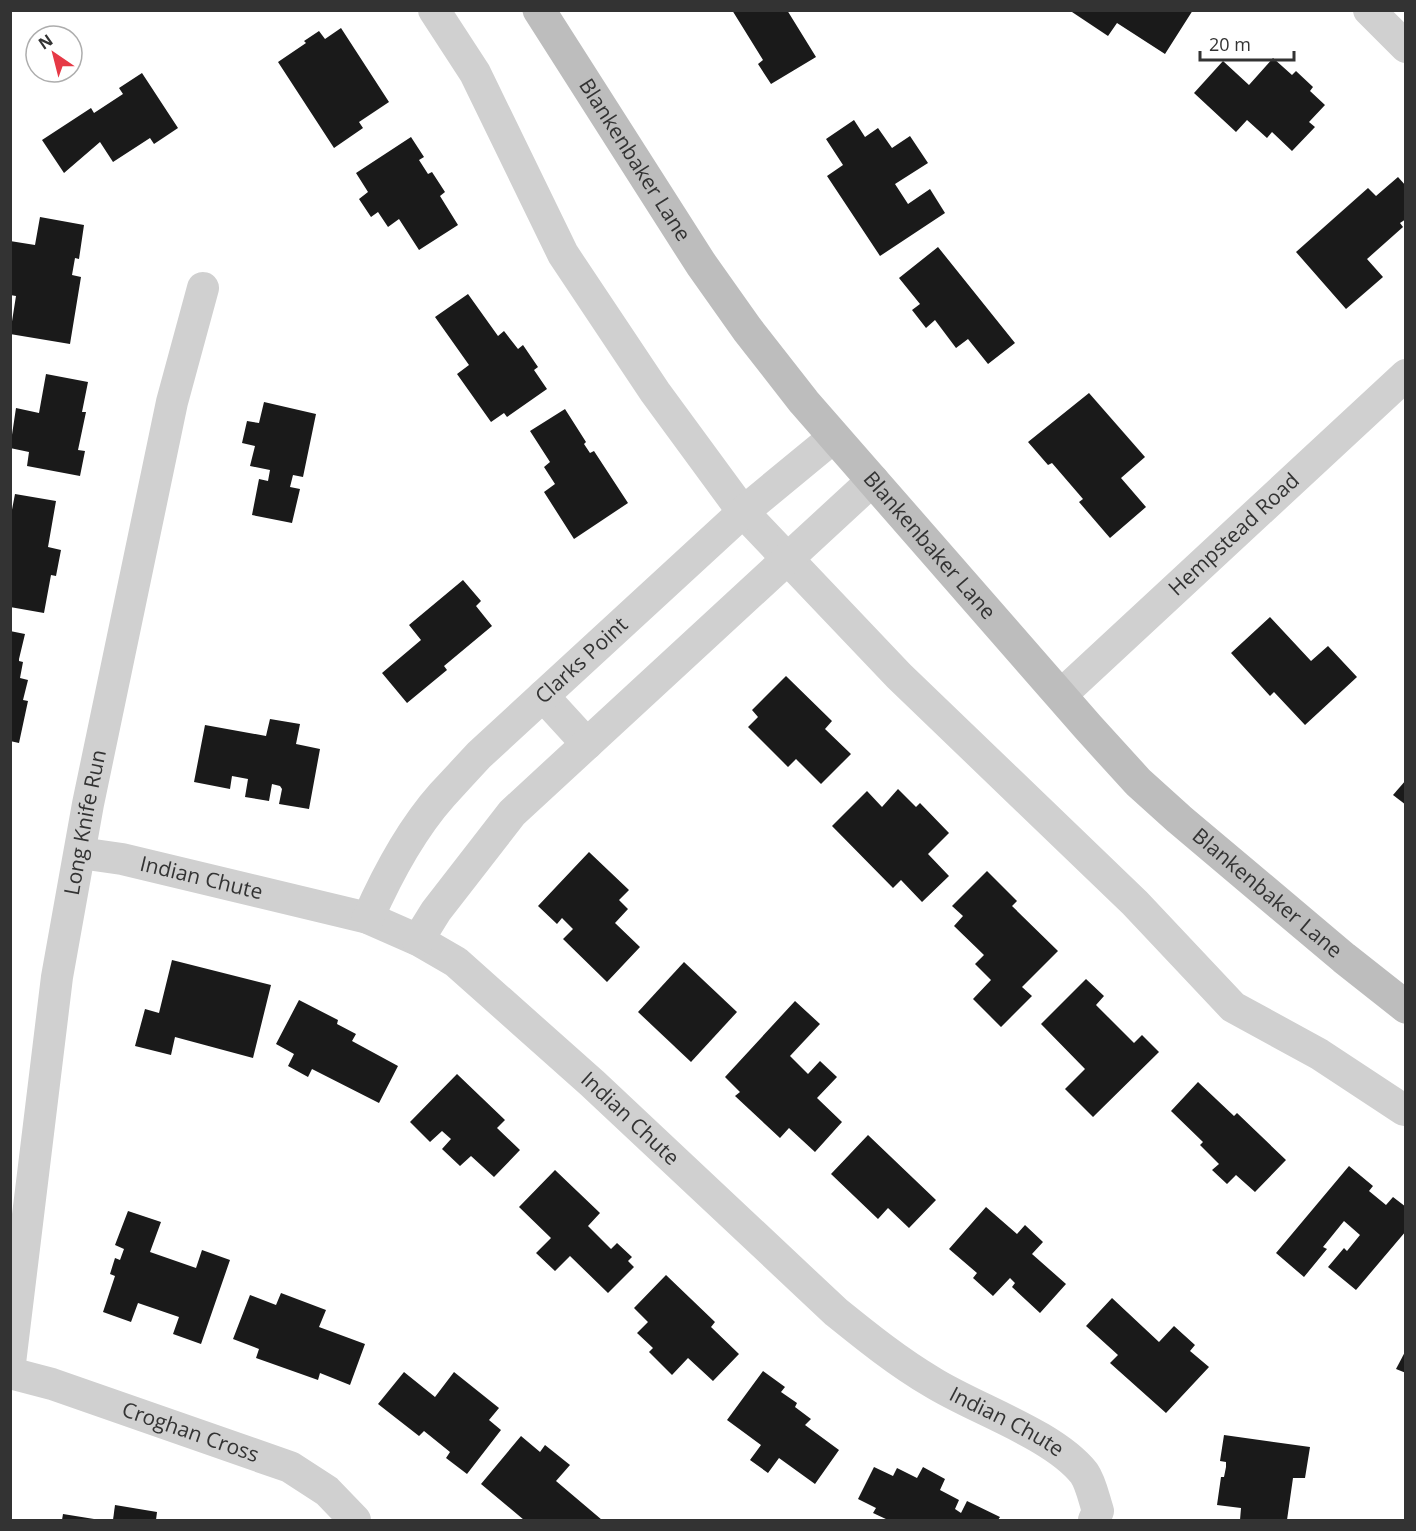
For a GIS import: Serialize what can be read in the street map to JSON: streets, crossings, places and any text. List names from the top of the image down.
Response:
{
  "streets": {
    "street": [
      "Blankenbaker Lane",
      "Hempstead Road",
      "Clarks Point",
      "Long Knife Run",
      "Indian Chute",
      "Croghan Cross"
    ]
  },
  "crossings": [
    ["Blankenbaker Lane", "Hempstead Road"],
    ["Blankenbaker Lane", "Clarks Point"],
    ["Clarks Point", "Indian Chute"],
    ["Long Knife Run", "Indian Chute"]
  ],
  "scale_bar": "20 m",
  "north": "top left"
}
